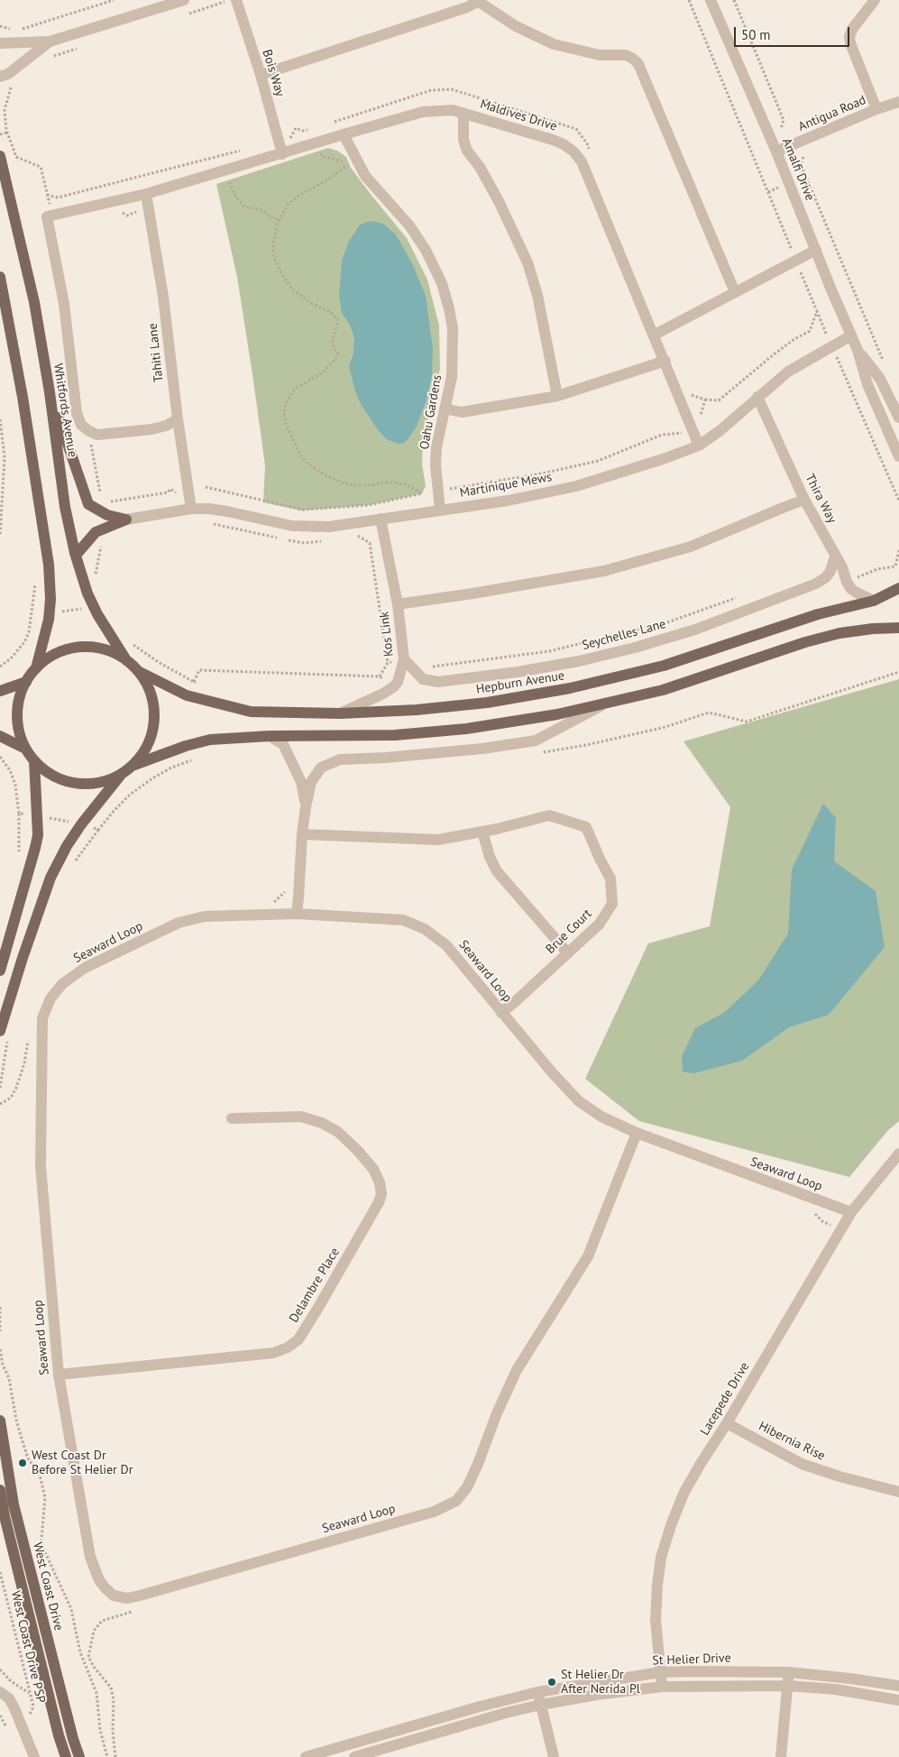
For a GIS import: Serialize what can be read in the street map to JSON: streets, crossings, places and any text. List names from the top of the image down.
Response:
{
  "streets": {
    "main road": ["Whitfords Avenue", "Hepburn Avenue", "West Coast Drive"],
    "street": [
      "Bois Way",
      "Antigua Road",
      "Maldives Drive",
      "Amalfi Drive",
      "Tahiti Lane",
      "Oahu Gardens",
      "Martinique Mews",
      "Thira Way",
      "Kos Link",
      "Seychelles Lane",
      "Brue Court",
      "Seaward Loop",
      "Delambre Place",
      "Lacepede Drive",
      "Hibernia Rise",
      "St Helier Drive"
    ],
    "path": ["West Coast Drive PSP"]
  },
  "crossings": [
    ["Bois Way", "Maldives Drive"],
    ["Antigua Road", "Amalfi Drive"],
    ["Maldives Drive", "Tahiti Lane"],
    ["Maldives Drive", "Oahu Gardens"],
    ["Maldives Drive", "Martinique Mews"],
    ["Amalfi Drive", "Martinique Mews"],
    ["Tahiti Lane", "Martinique Mews"],
    ["Whitfords Avenue", "Hepburn Avenue"],
    ["Oahu Gardens", "Martinique Mews"],
    ["Martinique Mews", "Thira Way"],
    ["Martinique Mews", "Kos Link"],
    ["Thira Way", "Seychelles Lane"],
    ["Thira Way", "Hepburn Avenue"],
    ["Kos Link", "Seychelles Lane"],
    ["Kos Link", "Hepburn Avenue"],
    ["Brue Court", "Seaward Loop"],
    ["Seaward Loop", "Delambre Place"],
    ["Seaward Loop", "Lacepede Drive"],
    ["Lacepede Drive", "Hibernia Rise"],
    ["Lacepede Drive", "St Helier Drive"]
  ],
  "places": ["West Coast Dr Before St Helier Dr", "St Helier Dr After Nerida Pl"],
  "scale_bar": "50 m"
}
